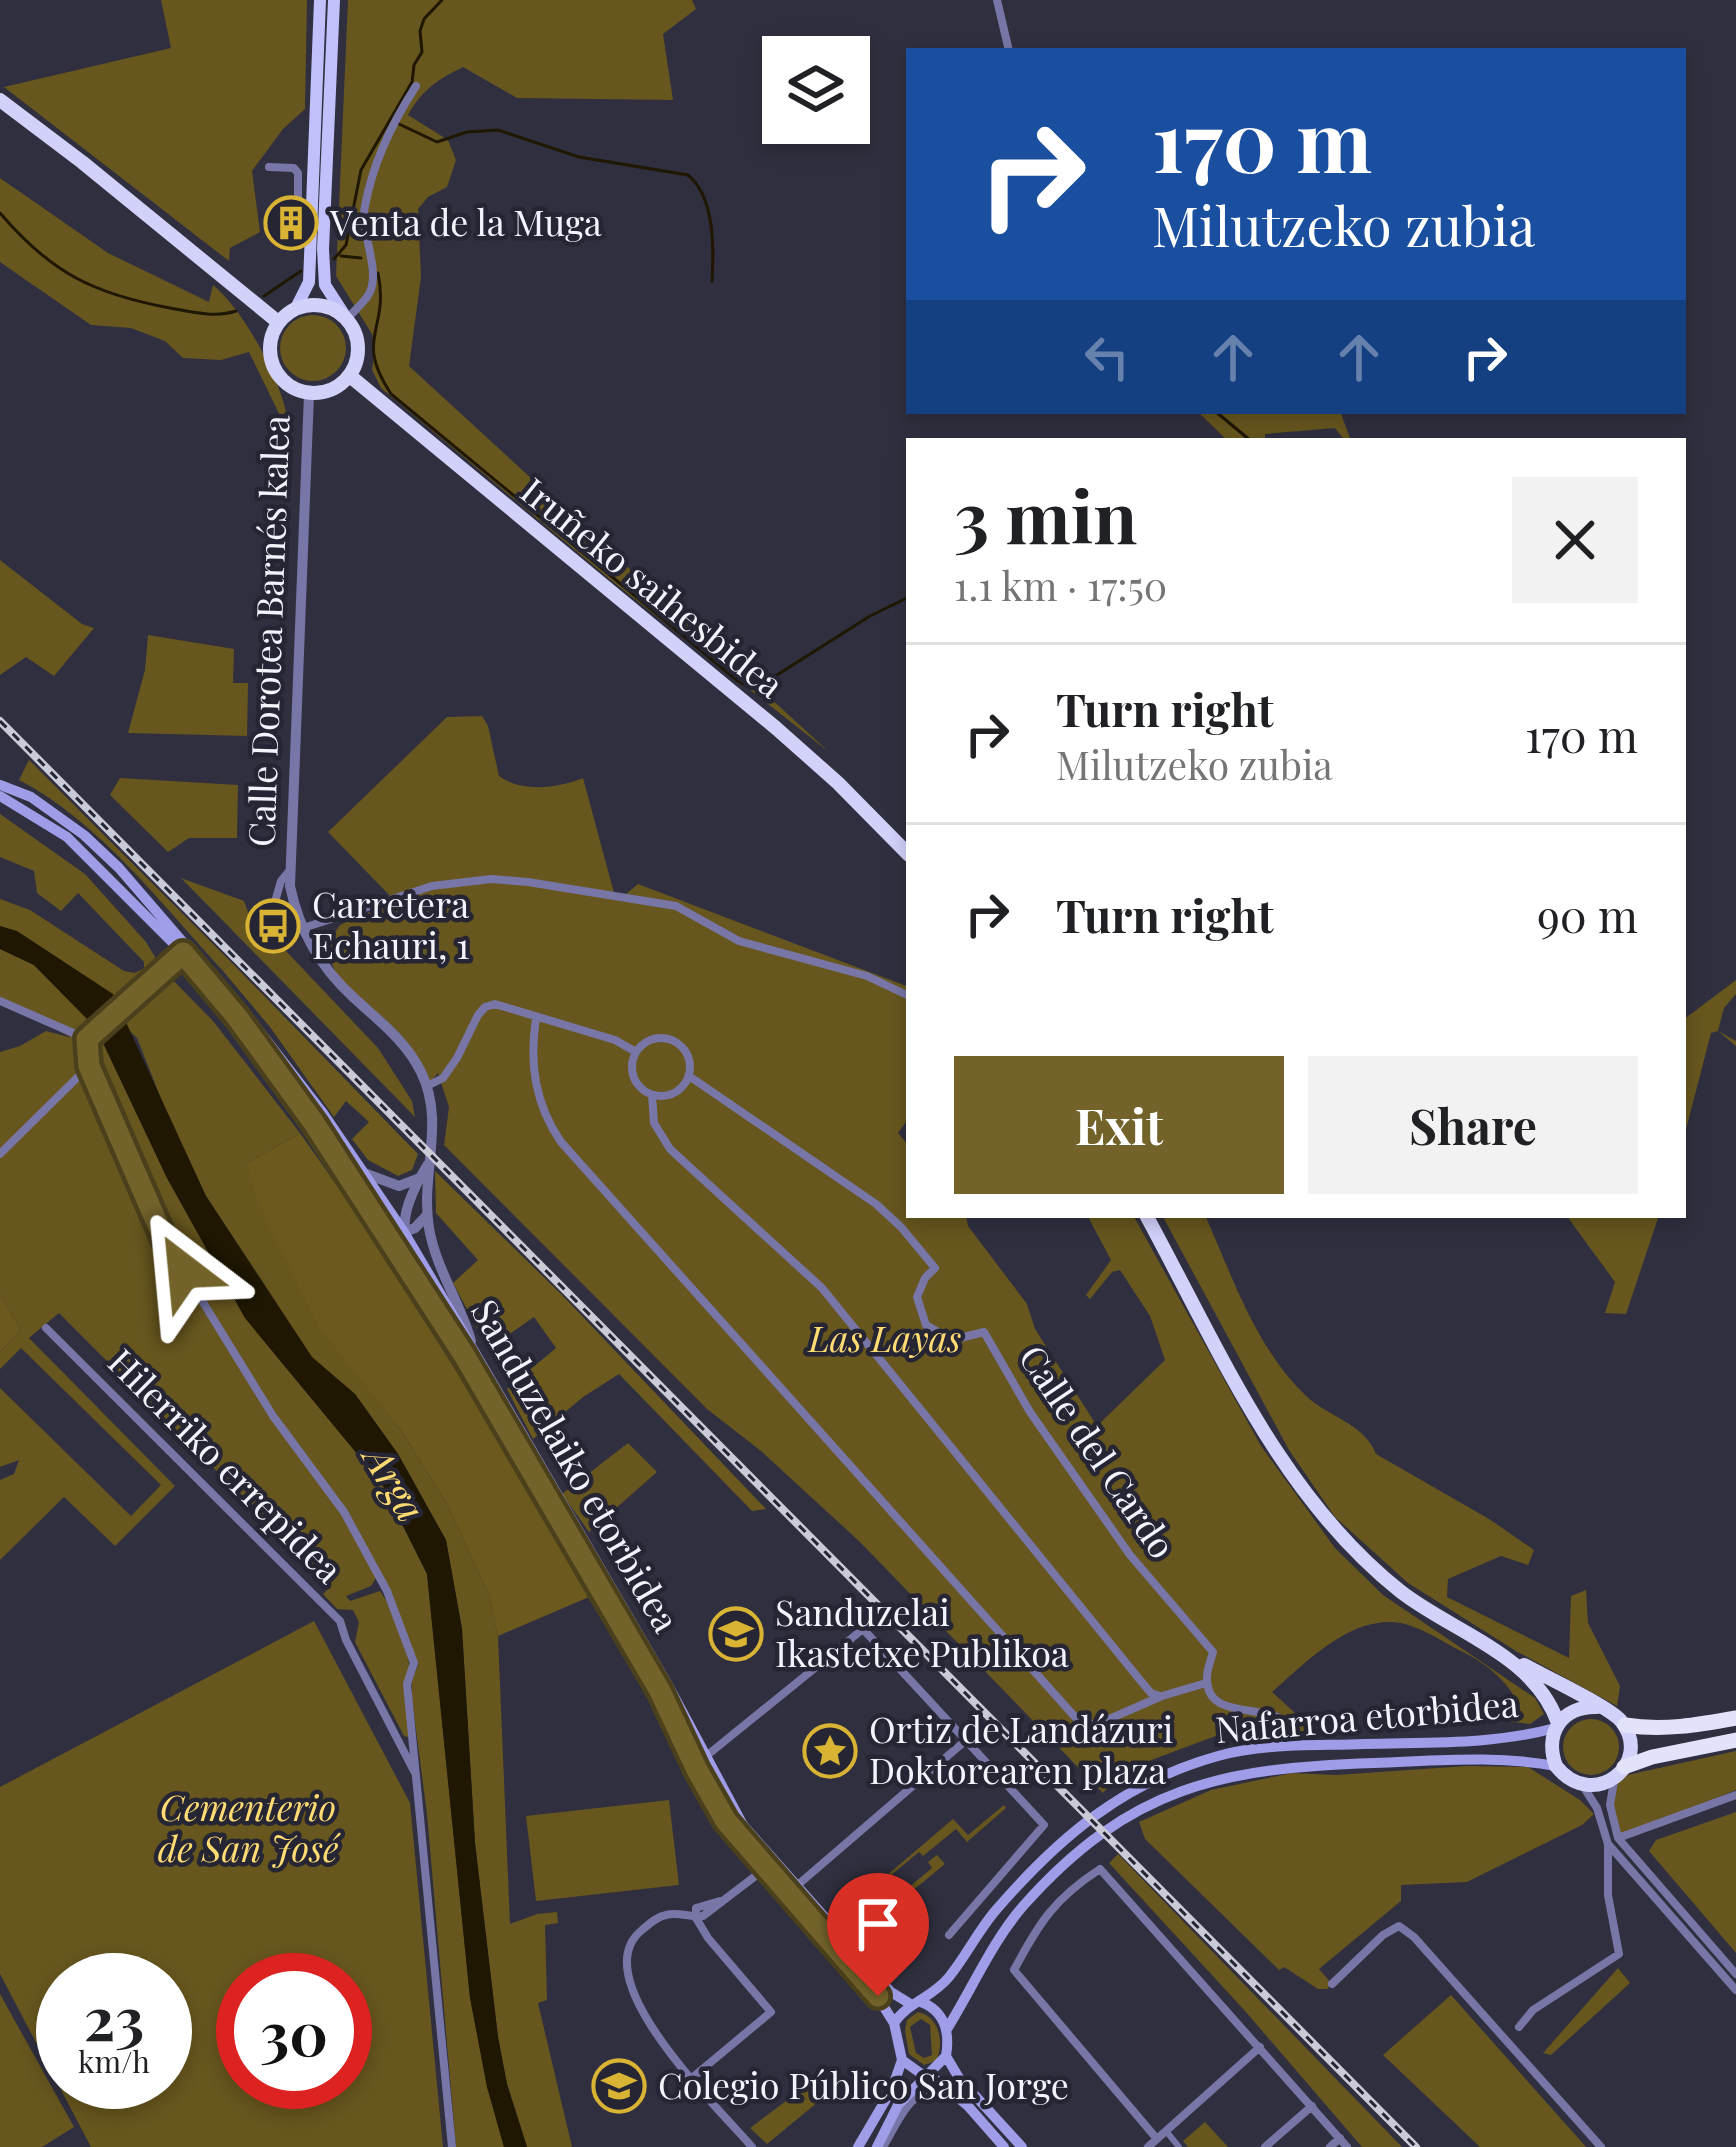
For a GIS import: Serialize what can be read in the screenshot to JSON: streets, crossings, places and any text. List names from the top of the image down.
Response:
{
  "streets": {
    "highway": ["Iruñeko saihesbidea"],
    "main road": ["Sanduzelaiko etorbidea", "Nafarroa etorbidea"],
    "street": ["Calle Dorotea Barnés kalea", "Calle del Cardo", "Hilerriko errepidea"]
  },
  "crossings": [
    ["Iruñeko saihesbidea", "Calle Dorotea Barnés kalea"],
    ["Sanduzelaiko etorbidea", "Nafarroa etorbidea"]
  ],
  "water": ["Arga"],
  "parks": ["Las Layas", "Cementerio de San José"],
  "places": {
    "building": ["Venta de la Muga"],
    "bus stop": ["Carretera Echauri, 1"],
    "school or university": ["Sanduzelai Ikastetxe Publikoa", "Colegio Público San Jorge"],
    "place": ["Ortiz de Landázuri Doktorearen plaza"]
  },
  "page": {
    "turn": ["170 m", "Milutzeko zubia"],
    "heading": ["3 min", "1.1 km · 17:50"],
    "list": [
      {
        "name": "Turn right",
        "note": "Milutzeko zubia",
        "value": "170 m"
      },
      {
        "name": "Turn right",
        "value": "90 m"
      }
    ],
    "buttons": ["Exit", "Share"],
    "speed": "23 km/h",
    "limit": "30"
  }
}
